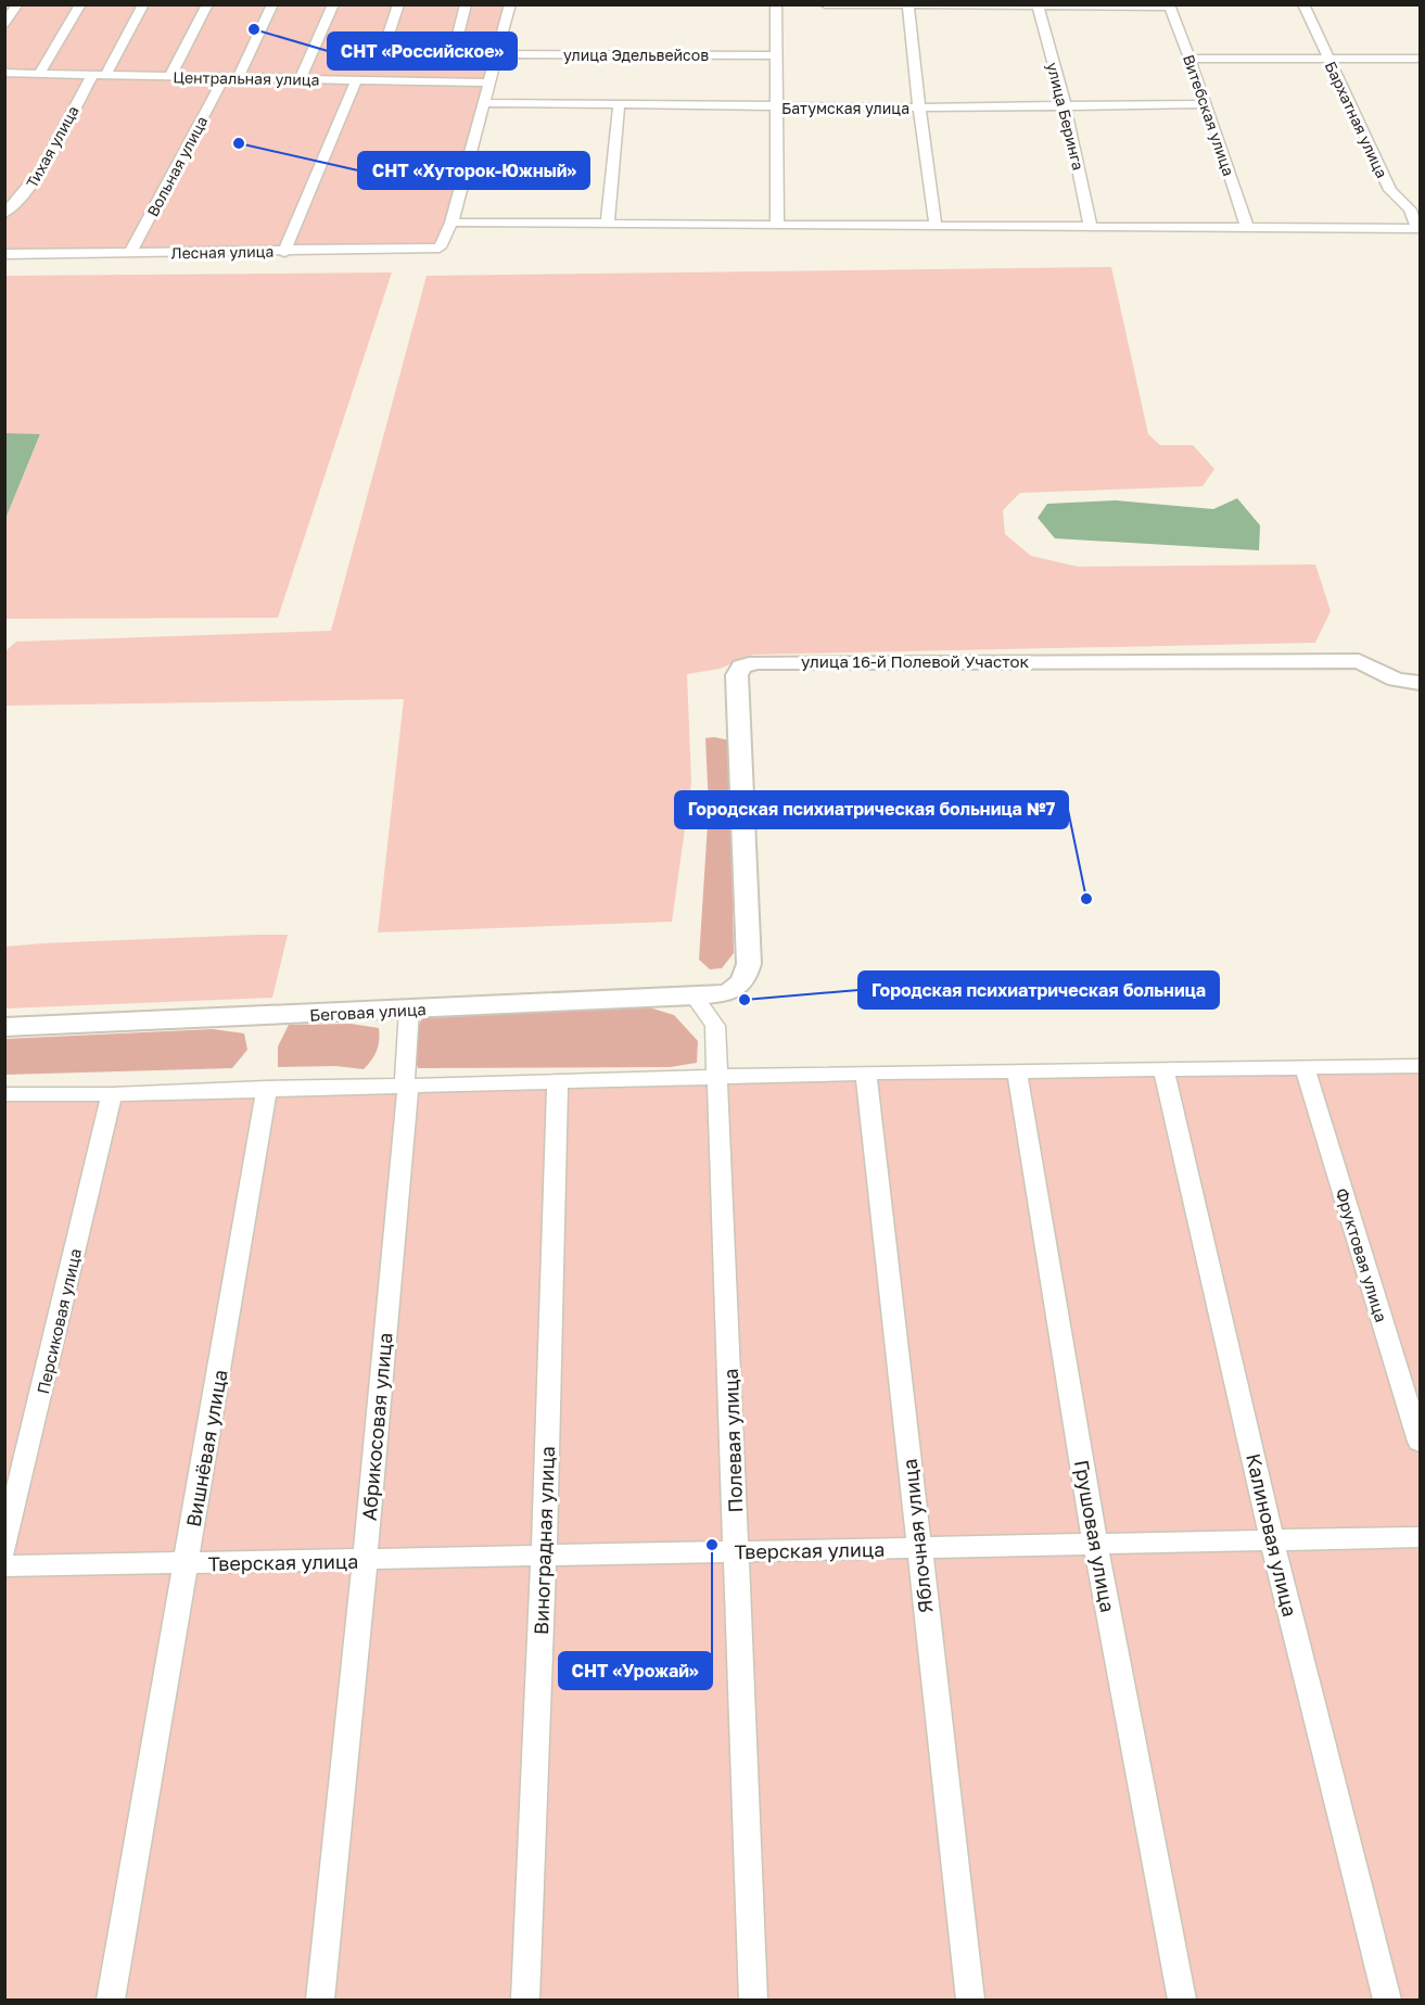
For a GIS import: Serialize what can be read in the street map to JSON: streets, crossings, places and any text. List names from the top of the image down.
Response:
{
  "streets": {
    "street": [
      "улица Эдельвейсов",
      "Центральная улица",
      "Батумская улица",
      "Витебская улица",
      "улица Беринга",
      "Бархатная улица",
      "Тихая улица",
      "Вольная улица",
      "Лесная улица",
      "улица 16-й Полевой Участок",
      "Беговая улица",
      "Фруктовая улица",
      "Персиковая улица",
      "Абрикосовая улица",
      "Полевая улица",
      "Вишнёвая улица",
      "Калиновая улица",
      "Яблочная улица",
      "Грушовая улица",
      "Виноградная улица",
      "Тверская улица"
    ]
  },
  "crossings": [
    ["Центральная улица", "Тихая улица"],
    ["Центральная улица", "Вольная улица"],
    ["Батумская улица", "Витебская улица"],
    ["Батумская улица", "улица Беринга"],
    ["Вольная улица", "Лесная улица"],
    ["улица 16-й Полевой Участок", "Беговая улица"],
    ["Беговая улица", "Абрикосовая улица"],
    ["Беговая улица", "Полевая улица"],
    ["Абрикосовая улица", "Тверская улица"],
    ["Полевая улица", "Тверская улица"],
    ["Вишнёвая улица", "Тверская улица"],
    ["Калиновая улица", "Тверская улица"],
    ["Яблочная улица", "Тверская улица"],
    ["Грушовая улица", "Тверская улица"],
    ["Виноградная улица", "Тверская улица"]
  ],
  "places": [
    "СНТ «Российское»",
    "СНТ «Хуторок-Южный»",
    "Городская психиатрическая больница №7",
    "Городская психиатрическая больница",
    "СНТ «Урожай»"
  ]
}
